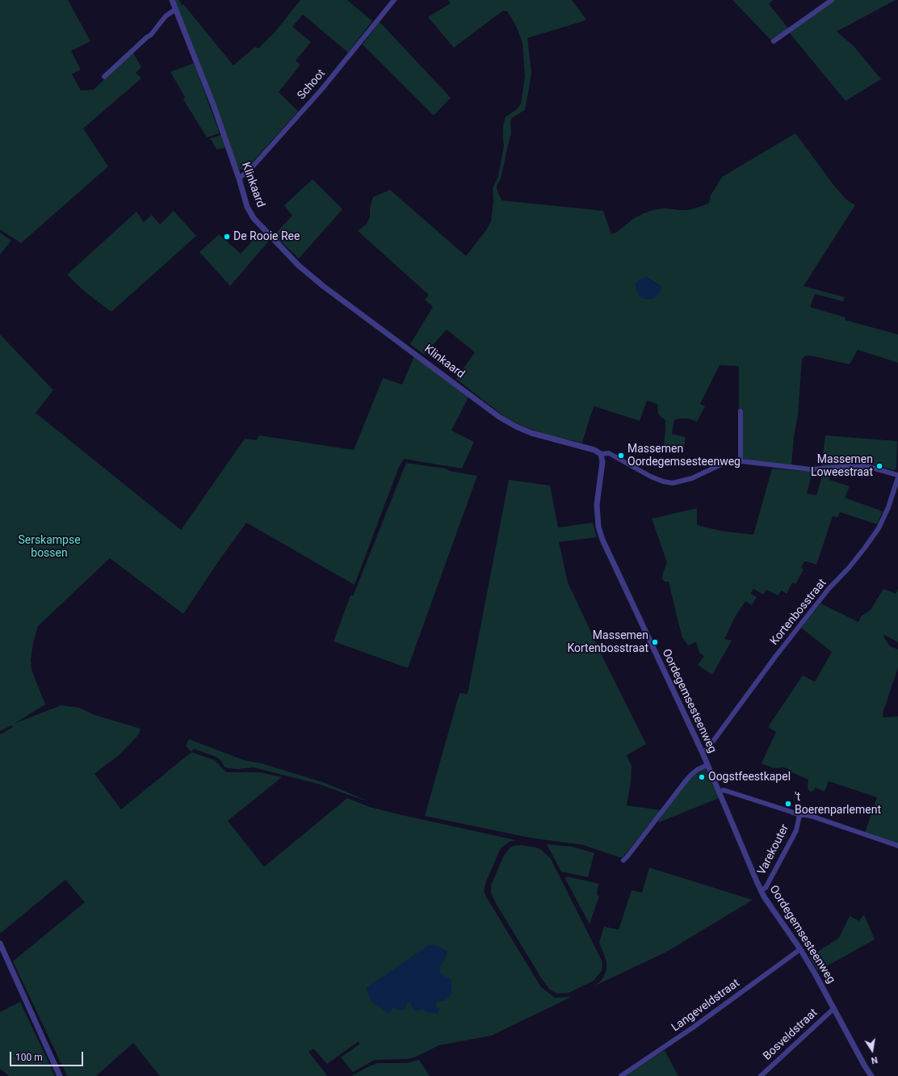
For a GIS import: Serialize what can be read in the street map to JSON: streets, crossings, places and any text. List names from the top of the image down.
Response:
{
  "streets": {
    "street": [
      "Schoot",
      "Klinkaard",
      "Kortenbosstraat",
      "Oordegemsesteenweg",
      "Varekouter",
      "Langeveldstraat",
      "Bosveldstraat"
    ]
  },
  "crossings": [
    ["Schoot", "Klinkaard"],
    ["Klinkaard", "Oordegemsesteenweg"],
    ["Kortenbosstraat", "Oordegemsesteenweg"],
    ["Oordegemsesteenweg", "Varekouter"],
    ["Oordegemsesteenweg", "Langeveldstraat"],
    ["Oordegemsesteenweg", "Bosveldstraat"]
  ],
  "parks": ["Serskampse bossen"],
  "places": [
    "De Rooie Ree",
    "Massemen Oordegemsesteenweg",
    "Massemen Loweestraat",
    "Massemen Kortenbosstraat",
    "Oogstfeestkapel",
    "'t Boerenparlement"
  ],
  "scale_bar": "100 m",
  "north": "bottom"
}
